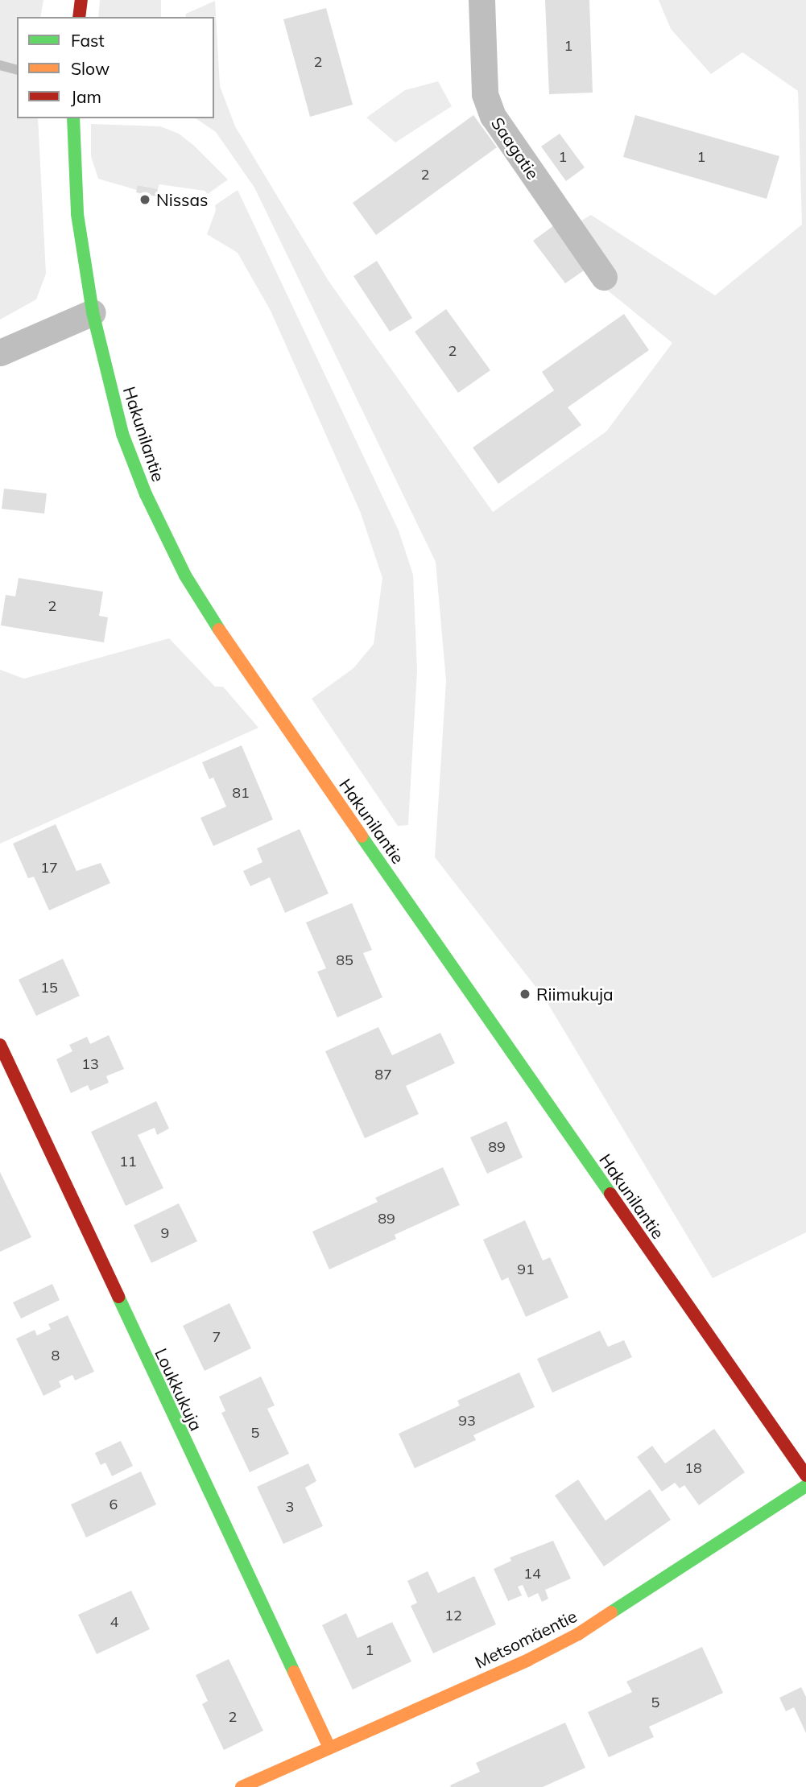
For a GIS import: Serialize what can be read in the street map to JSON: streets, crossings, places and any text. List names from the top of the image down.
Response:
{
  "streets": {
    "street": [
      "Saagatie",
      "Hakunilantie",
      "Loukkukuja",
      "Metsomäentie"
    ]
  },
  "crossings": [
    ["Loukkukuja", "Metsomäentie"]
  ],
  "places": ["Nissas", "Riimukuja"],
  "house_numbers": [
    "1",
    "2",
    "1",
    "1",
    "2",
    "2",
    "2",
    "81",
    "17",
    "85",
    "15",
    "13",
    "87",
    "89",
    "11",
    "89",
    "9",
    "91",
    "7",
    "8",
    "93",
    "5",
    "18",
    "6",
    "3",
    "14",
    "12",
    "4",
    "1",
    "5",
    "2"
  ],
  "legend": ["Fast", "Slow", "Jam"]
}
